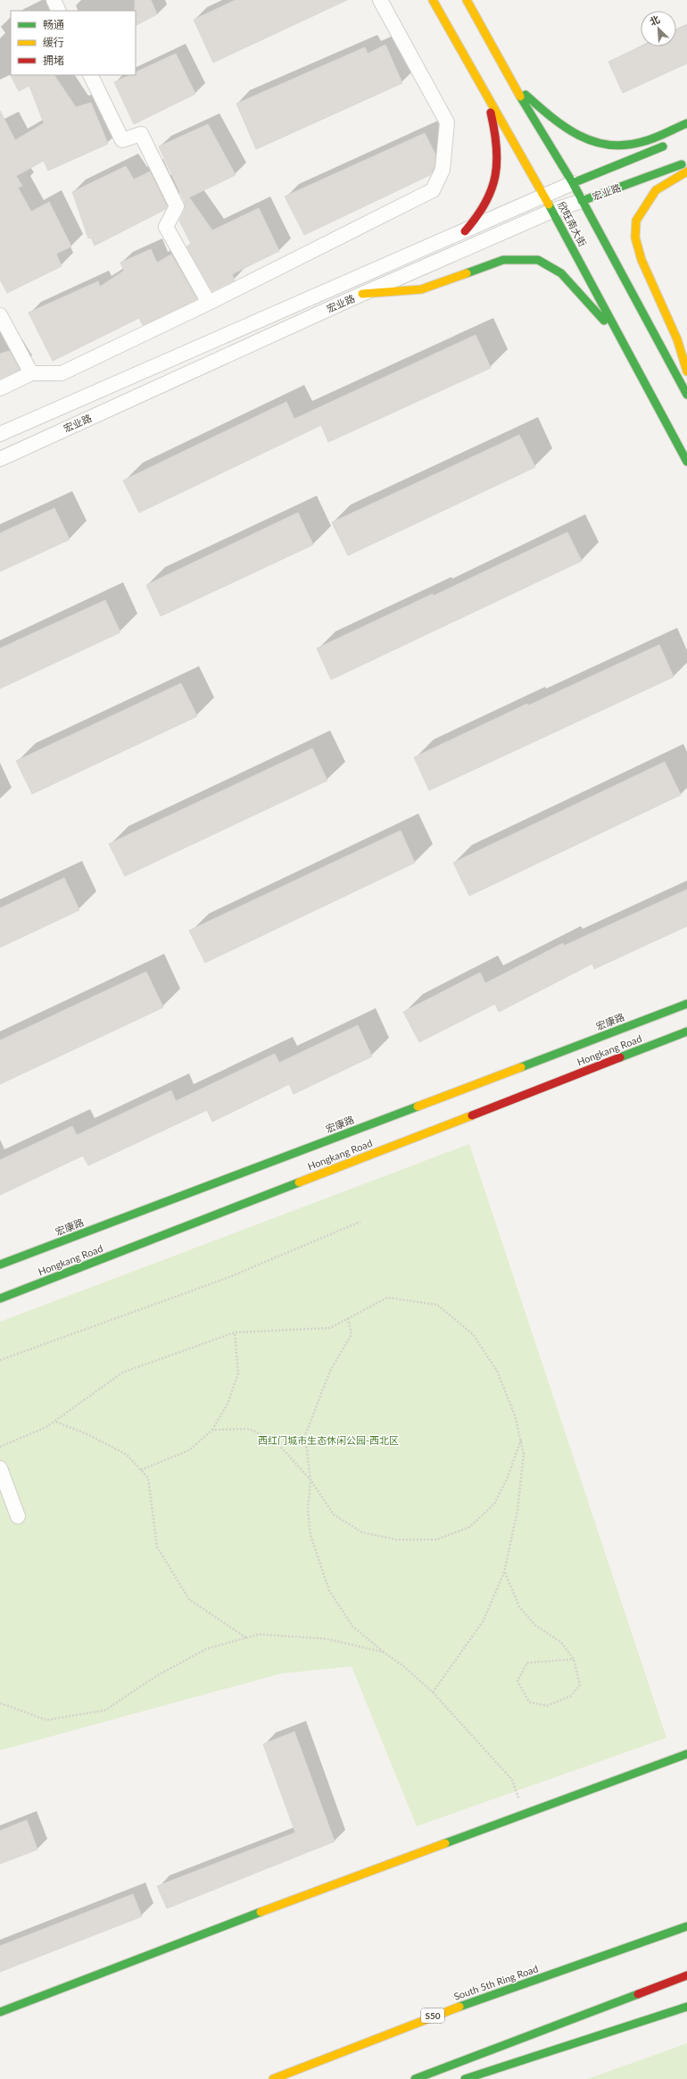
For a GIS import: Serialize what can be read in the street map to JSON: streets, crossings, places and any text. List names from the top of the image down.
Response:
{
  "streets": {
    "main road": [
      "宏业路",
      "欣旺南大街",
      "宏康路",
      "Hongkang Road",
      "South 5th Ring Road",
      "S50"
    ]
  },
  "crossings": [
    ["宏业路", "欣旺南大街"]
  ],
  "parks": ["西红门城市生态休闲公园-西北区"],
  "legend": ["畅通", "缓行", "拥堵"],
  "north": "top left"
}
